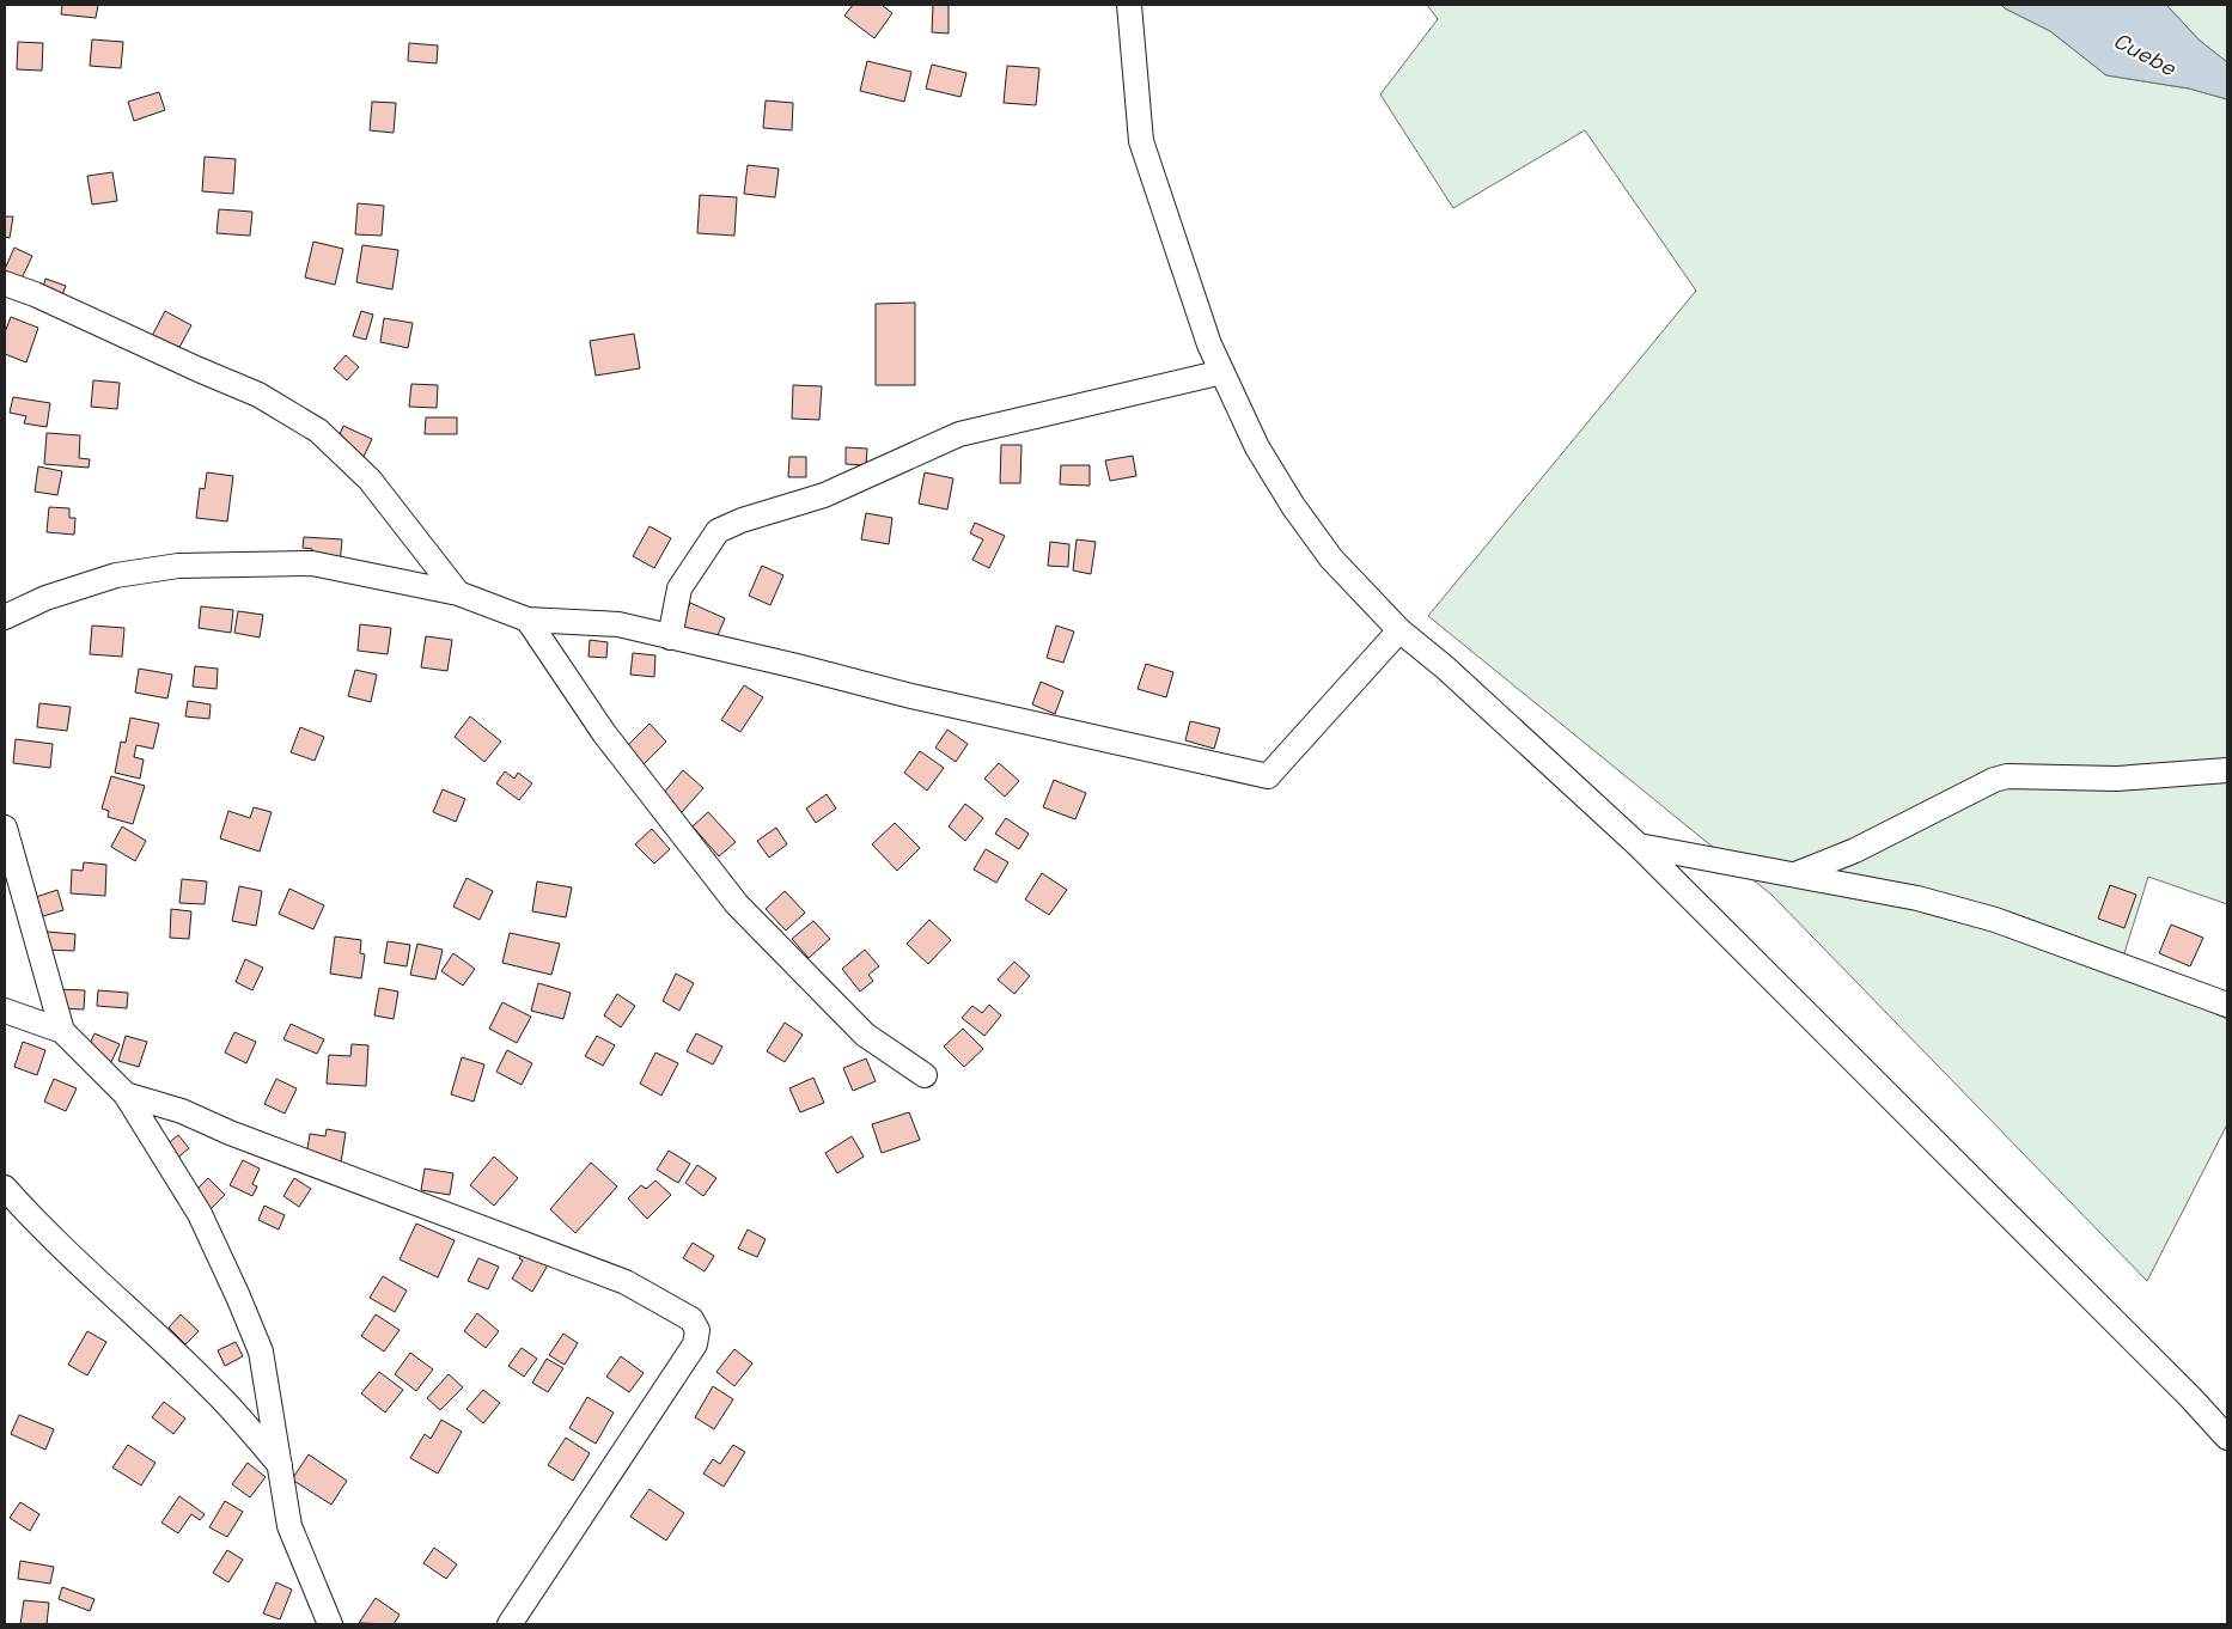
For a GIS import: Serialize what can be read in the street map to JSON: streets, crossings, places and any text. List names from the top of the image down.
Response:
{
  "water": ["Cuebe"]
}
